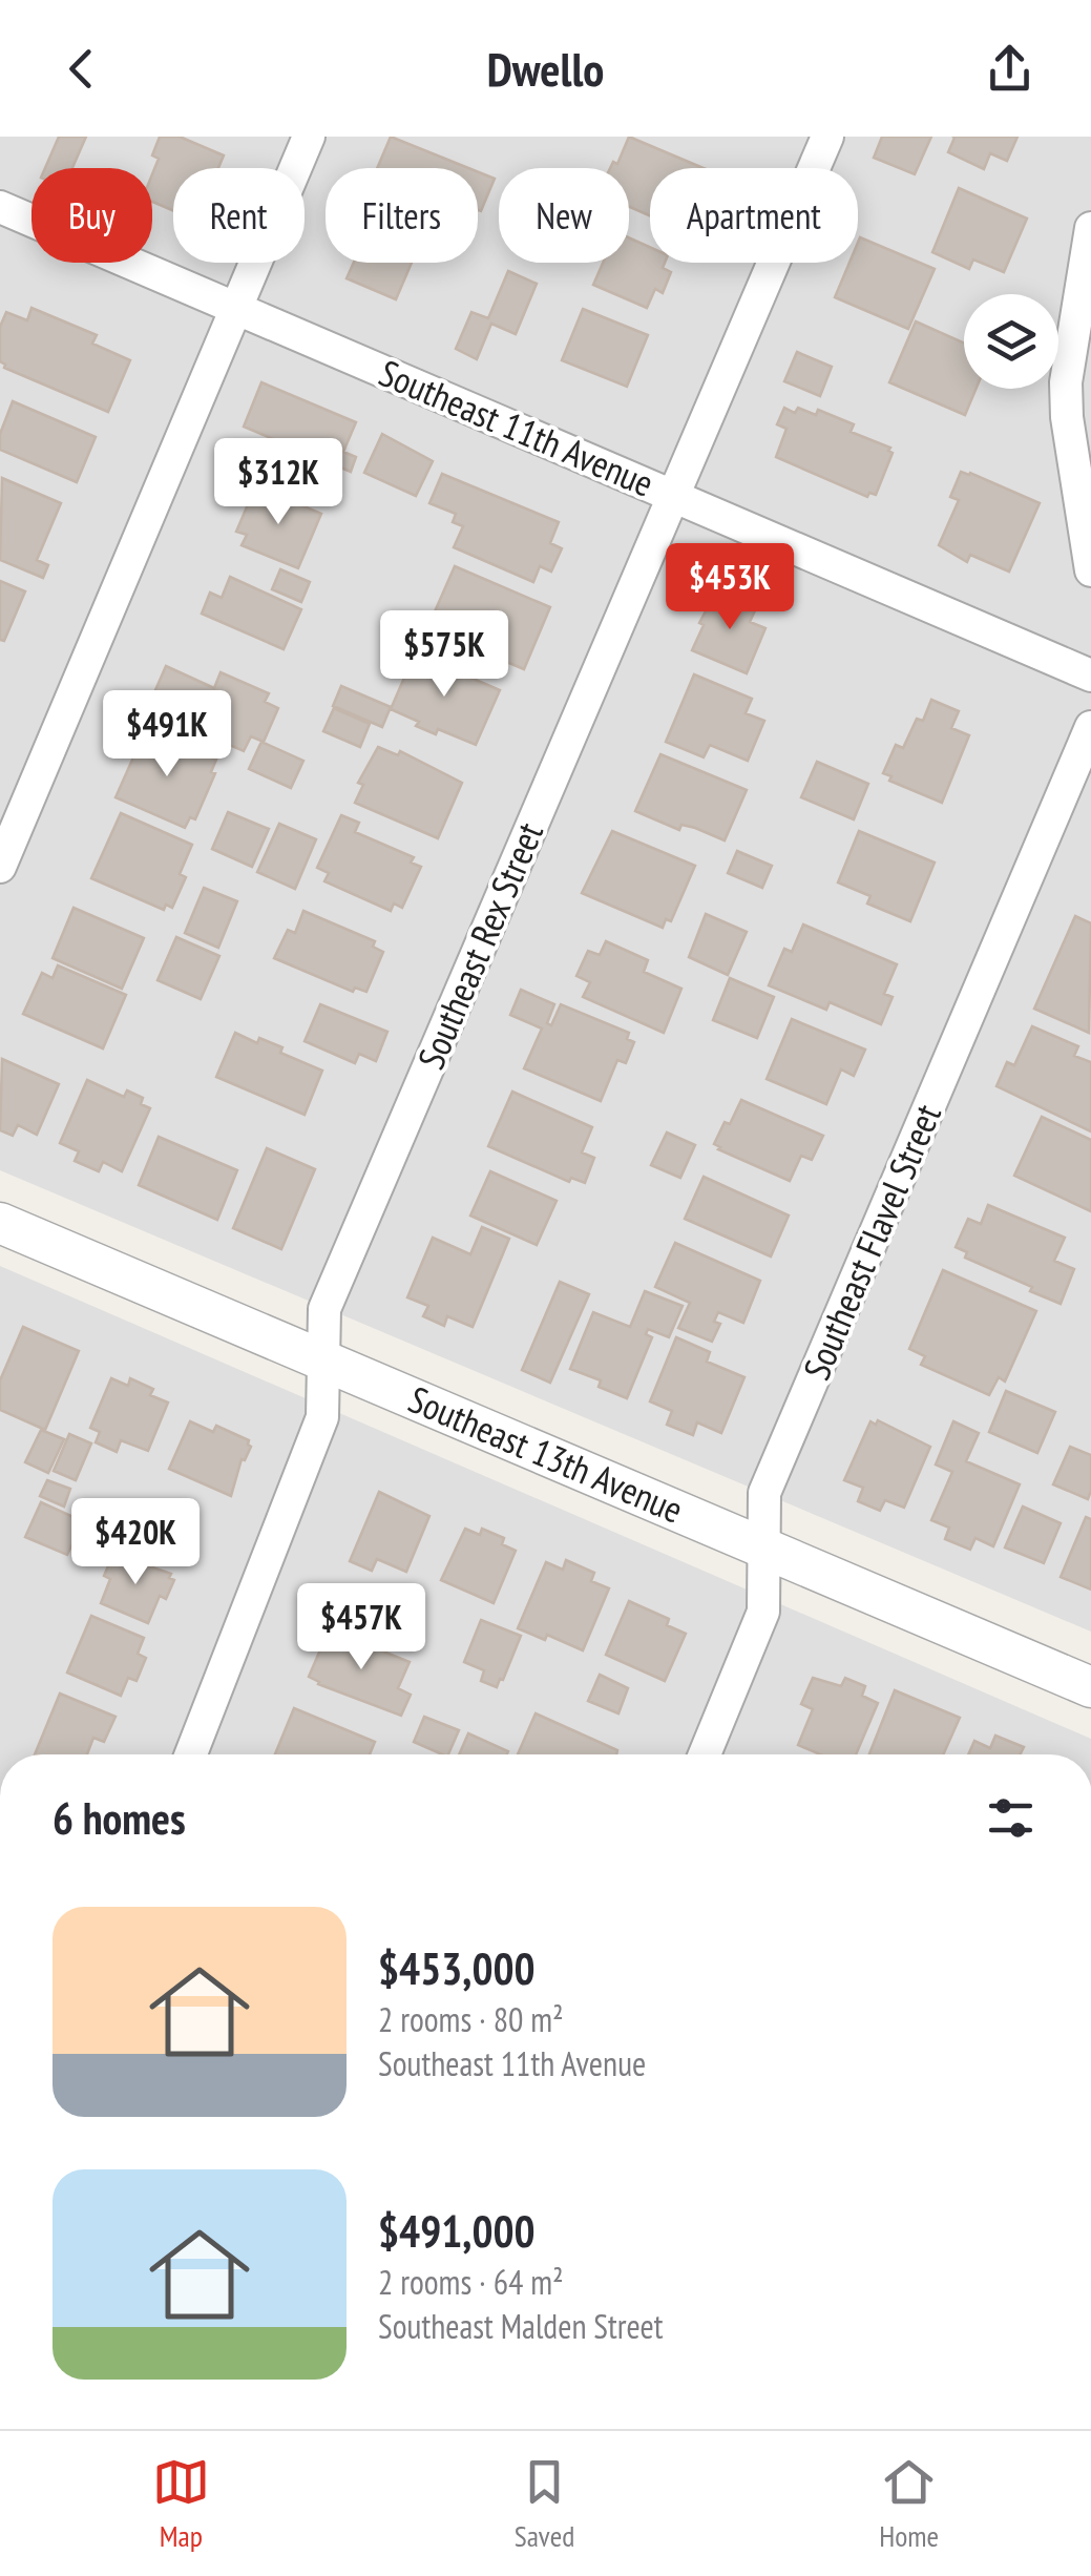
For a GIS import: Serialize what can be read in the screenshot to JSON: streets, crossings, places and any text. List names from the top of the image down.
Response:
{
  "streets": {
    "street": [
      "Southeast 11th Avenue",
      "Southeast Rex Street",
      "Southeast Flavel Street",
      "Southeast 13th Avenue"
    ]
  },
  "crossings": [
    ["Southeast 11th Avenue", "Southeast Rex Street"],
    ["Southeast Rex Street", "Southeast 13th Avenue"],
    ["Southeast Flavel Street", "Southeast 13th Avenue"]
  ],
  "page": {
    "header": "Dwello",
    "chip": [
      "Buy",
      "Rent",
      "Filters",
      "New",
      "Apartment"
    ],
    "price": [
      "$312K",
      "$453K",
      "$575K",
      "$491K",
      "$420K",
      "$457K"
    ],
    "heading": "6 homes",
    "list": [
      {
        "name": "$453,000",
        "note": "2 rooms · 80 m² · Southeast 11th Avenue"
      },
      {
        "name": "$491,000",
        "note": "2 rooms · 64 m² · Southeast Malden Street"
      }
    ],
    "tabs": ["Map", "Saved", "Home"]
  }
}
